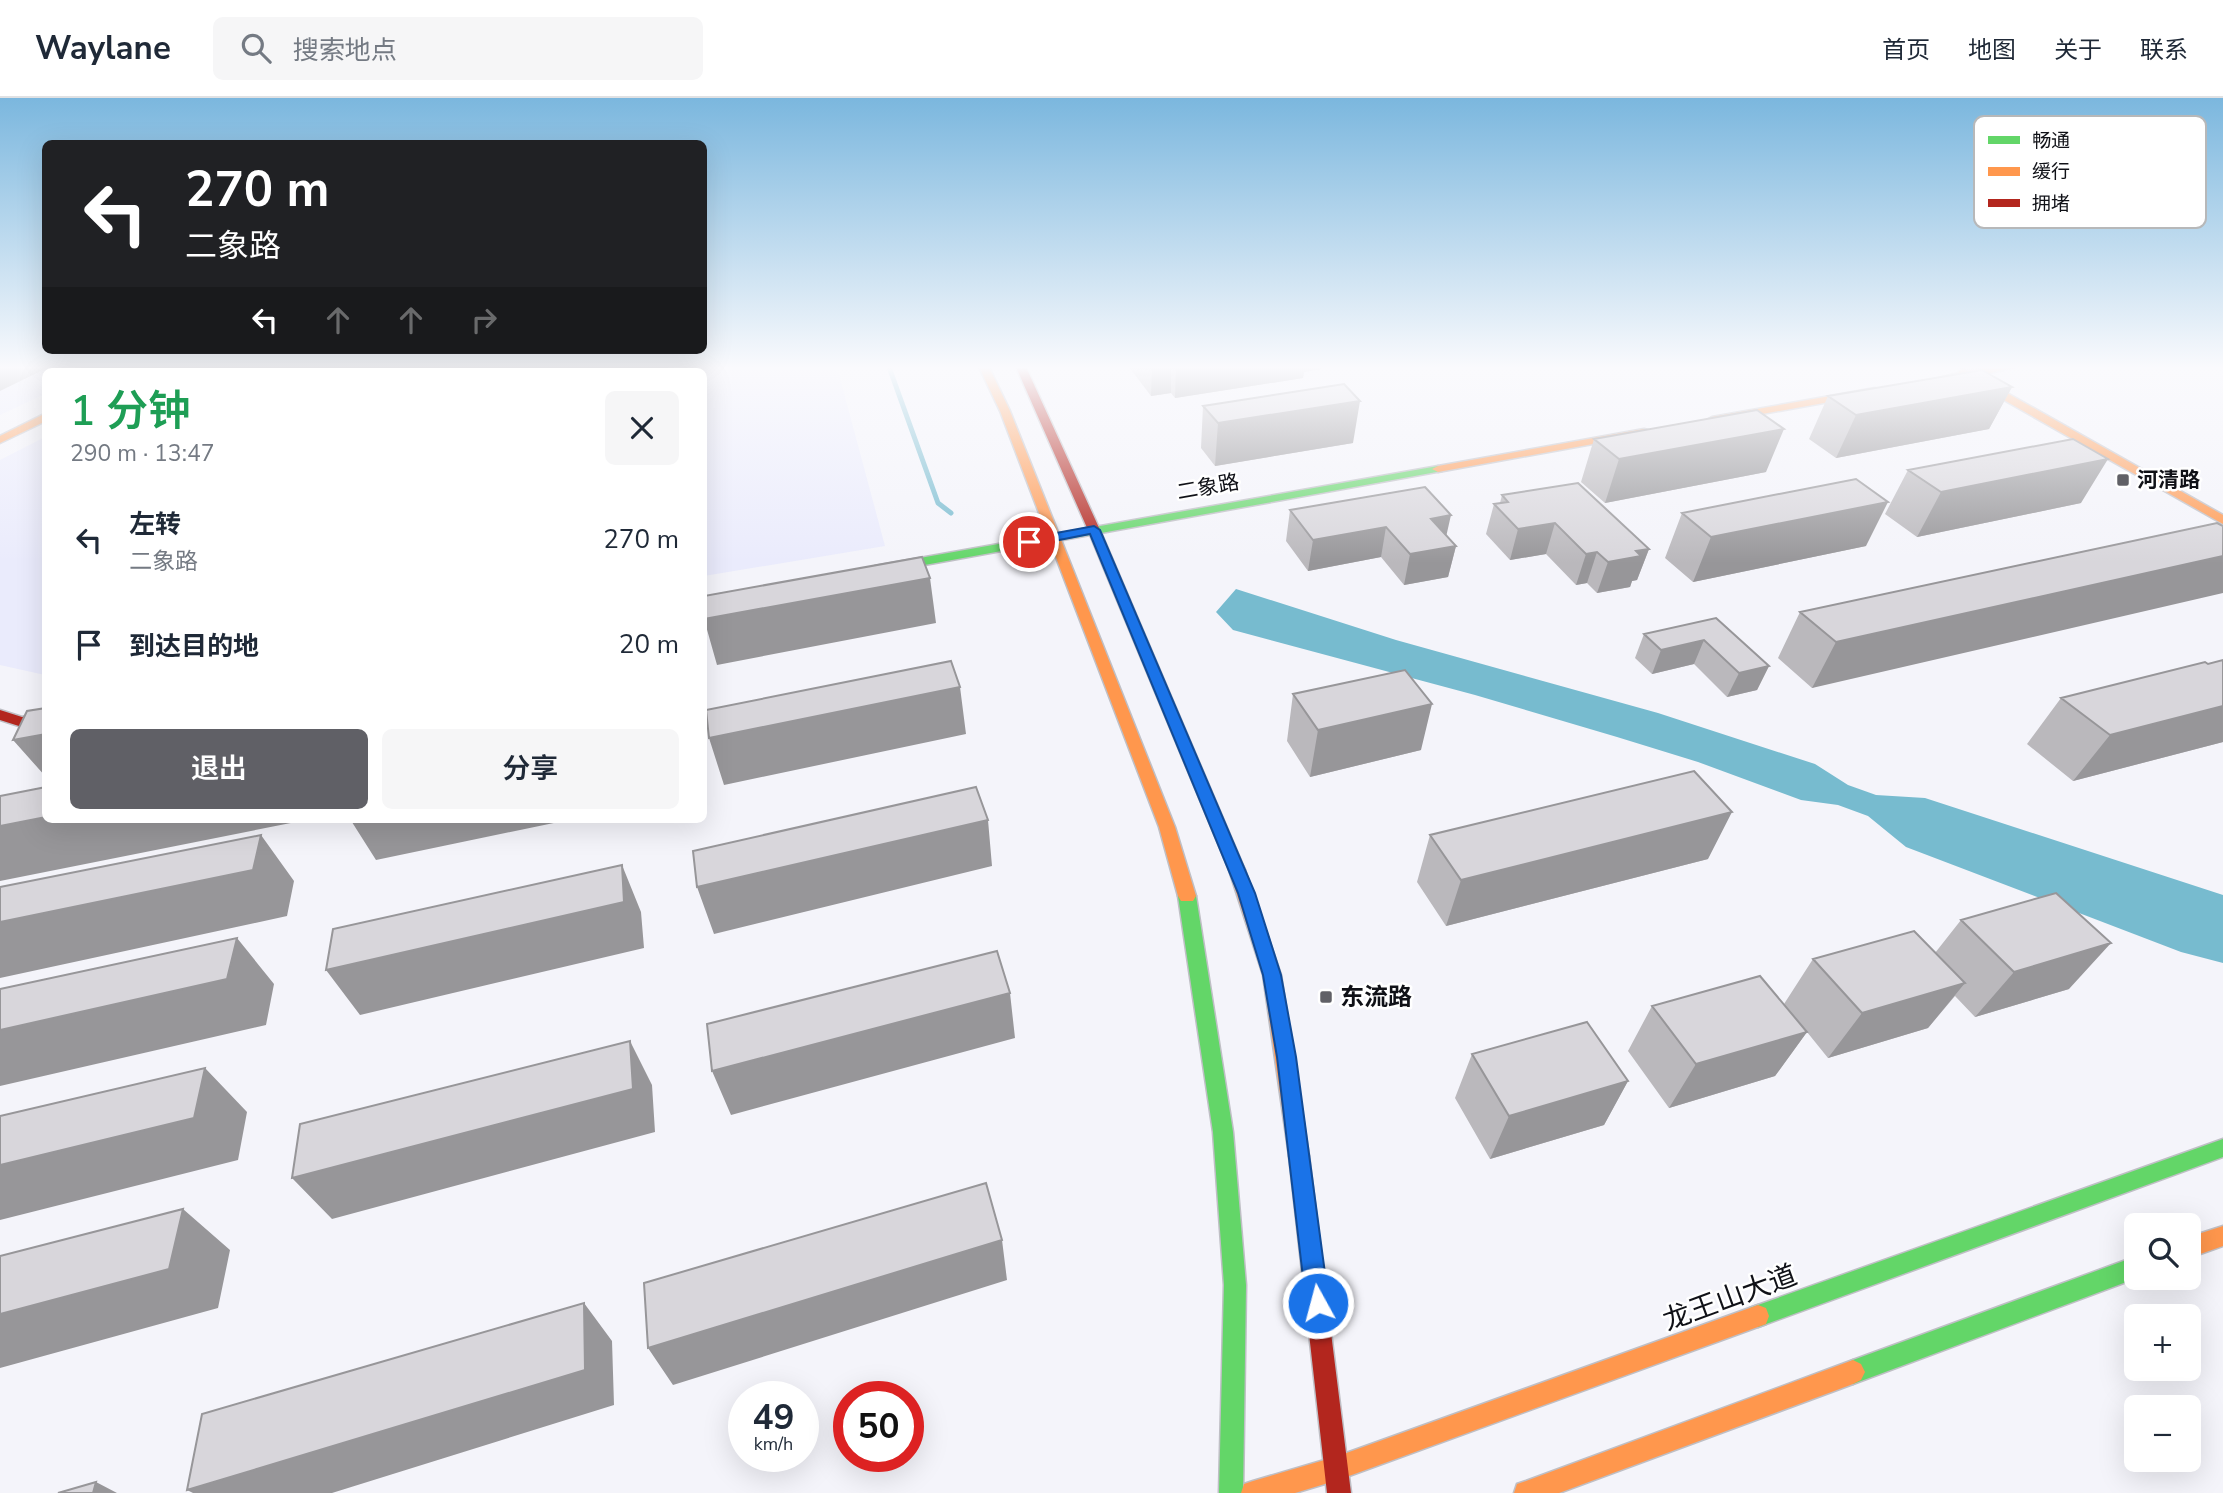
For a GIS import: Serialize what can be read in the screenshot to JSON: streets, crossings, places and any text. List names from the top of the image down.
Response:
{
  "streets": {
    "main road": ["二象路", "龙王山大道"]
  },
  "places": {
    "transit": ["河清路", "东流路"]
  },
  "legend": ["畅通", "缓行", "拥堵"],
  "page": {
    "header": "Waylane",
    "search": "搜索地点",
    "nav": [
      "首页",
      "地图",
      "关于",
      "联系"
    ],
    "turn": ["270 m", "二象路"],
    "heading": ["1 分钟", "290 m · 13:47"],
    "list": [
      {
        "name": "左转",
        "note": "二象路",
        "value": "270 m"
      },
      {
        "name": "到达目的地",
        "value": "20 m"
      }
    ],
    "buttons": ["退出", "分享"],
    "map_buttons": ["+", "−"],
    "speed": "49 km/h",
    "limit": "50"
  }
}
